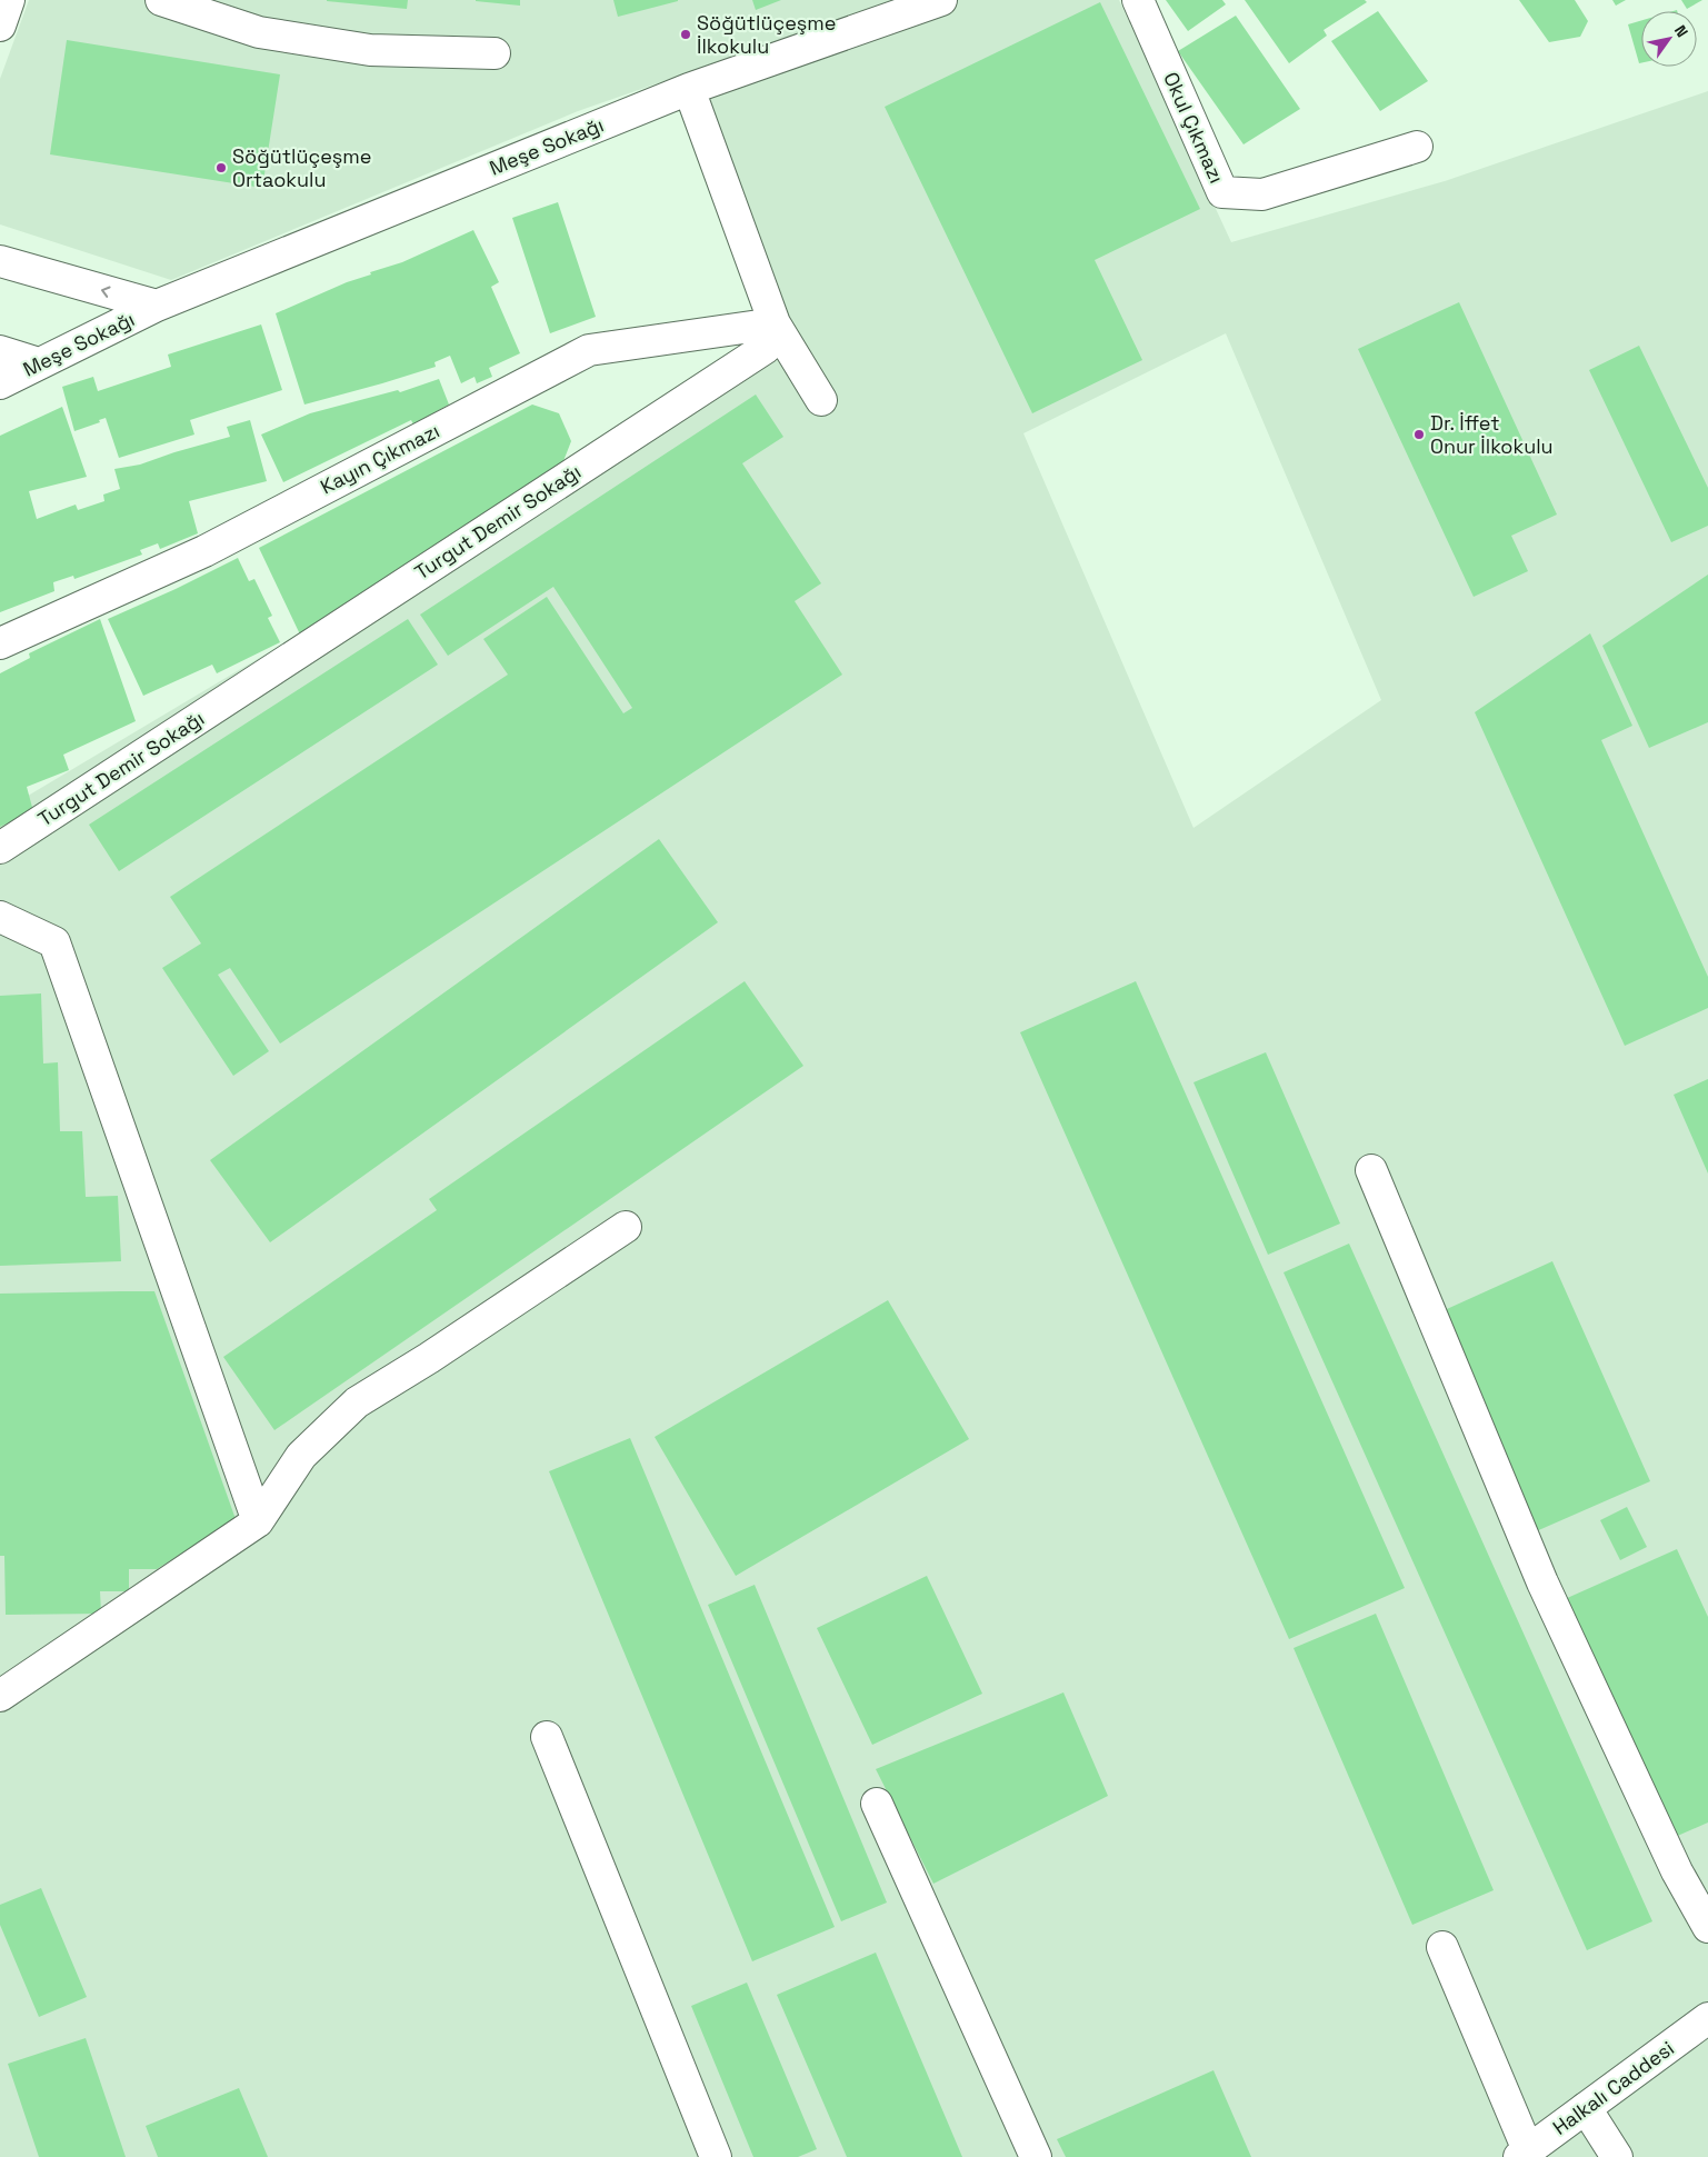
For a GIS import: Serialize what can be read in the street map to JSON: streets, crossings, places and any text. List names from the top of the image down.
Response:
{
  "streets": {
    "street": [
      "Okul Çıkmazı",
      "Meşe Sokağı",
      "Kayın Çıkmazı",
      "Turgut Demir Sokağı",
      "Halkalı Caddesi"
    ]
  },
  "crossings": [
    ["Kayın Çıkmazı", "Turgut Demir Sokağı"]
  ],
  "places": ["Söğütlüçeşme İlkokulu", "Söğütlüçeşme Ortaokulu", "Dr. İffet Onur İlkokulu"],
  "north": "top right"
}
